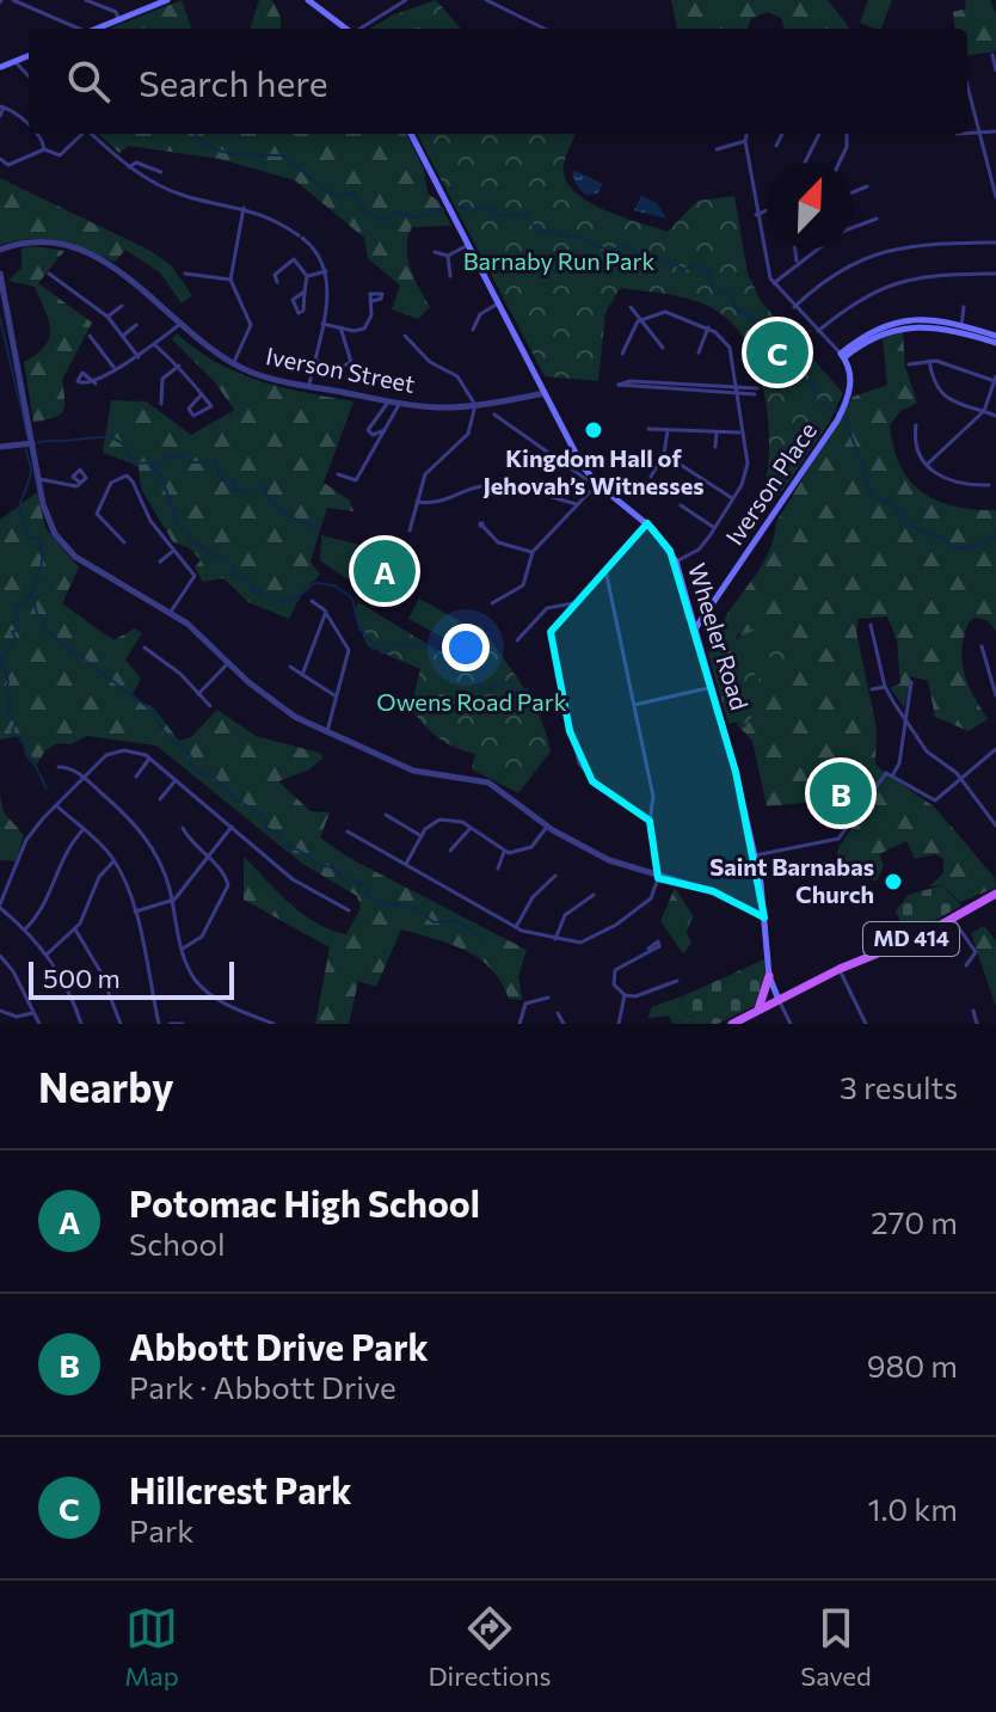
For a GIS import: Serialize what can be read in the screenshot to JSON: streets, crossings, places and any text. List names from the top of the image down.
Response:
{
  "streets": {
    "main road": ["Iverson Place", "Wheeler Road", "MD 414"],
    "street": ["Iverson Street"]
  },
  "crossings": [
    ["Iverson Street", "Wheeler Road"],
    ["Iverson Place", "Wheeler Road"],
    ["Wheeler Road", "MD 414"]
  ],
  "parks": ["Barnaby Run Park", "Owens Road Park"],
  "places": ["Kingdom Hall of Jehovah’s Witnesses", "Saint Barnabas Church"],
  "scale_bar": "500 m",
  "north": "top right",
  "page": {
    "search": "Search here",
    "pins": ["C", "A", "B"],
    "scale": "500 m",
    "heading": ["Nearby", "3 results"],
    "list": [
      {
        "mark": "A",
        "name": "Potomac High School",
        "note": "School",
        "value": "270 m"
      },
      {
        "mark": "B",
        "name": "Abbott Drive Park",
        "note": "Park · Abbott Drive",
        "value": "980 m"
      },
      {
        "mark": "C",
        "name": "Hillcrest Park",
        "note": "Park",
        "value": "1.0 km"
      }
    ],
    "nav": ["Map", "Directions", "Saved"]
  }
}
